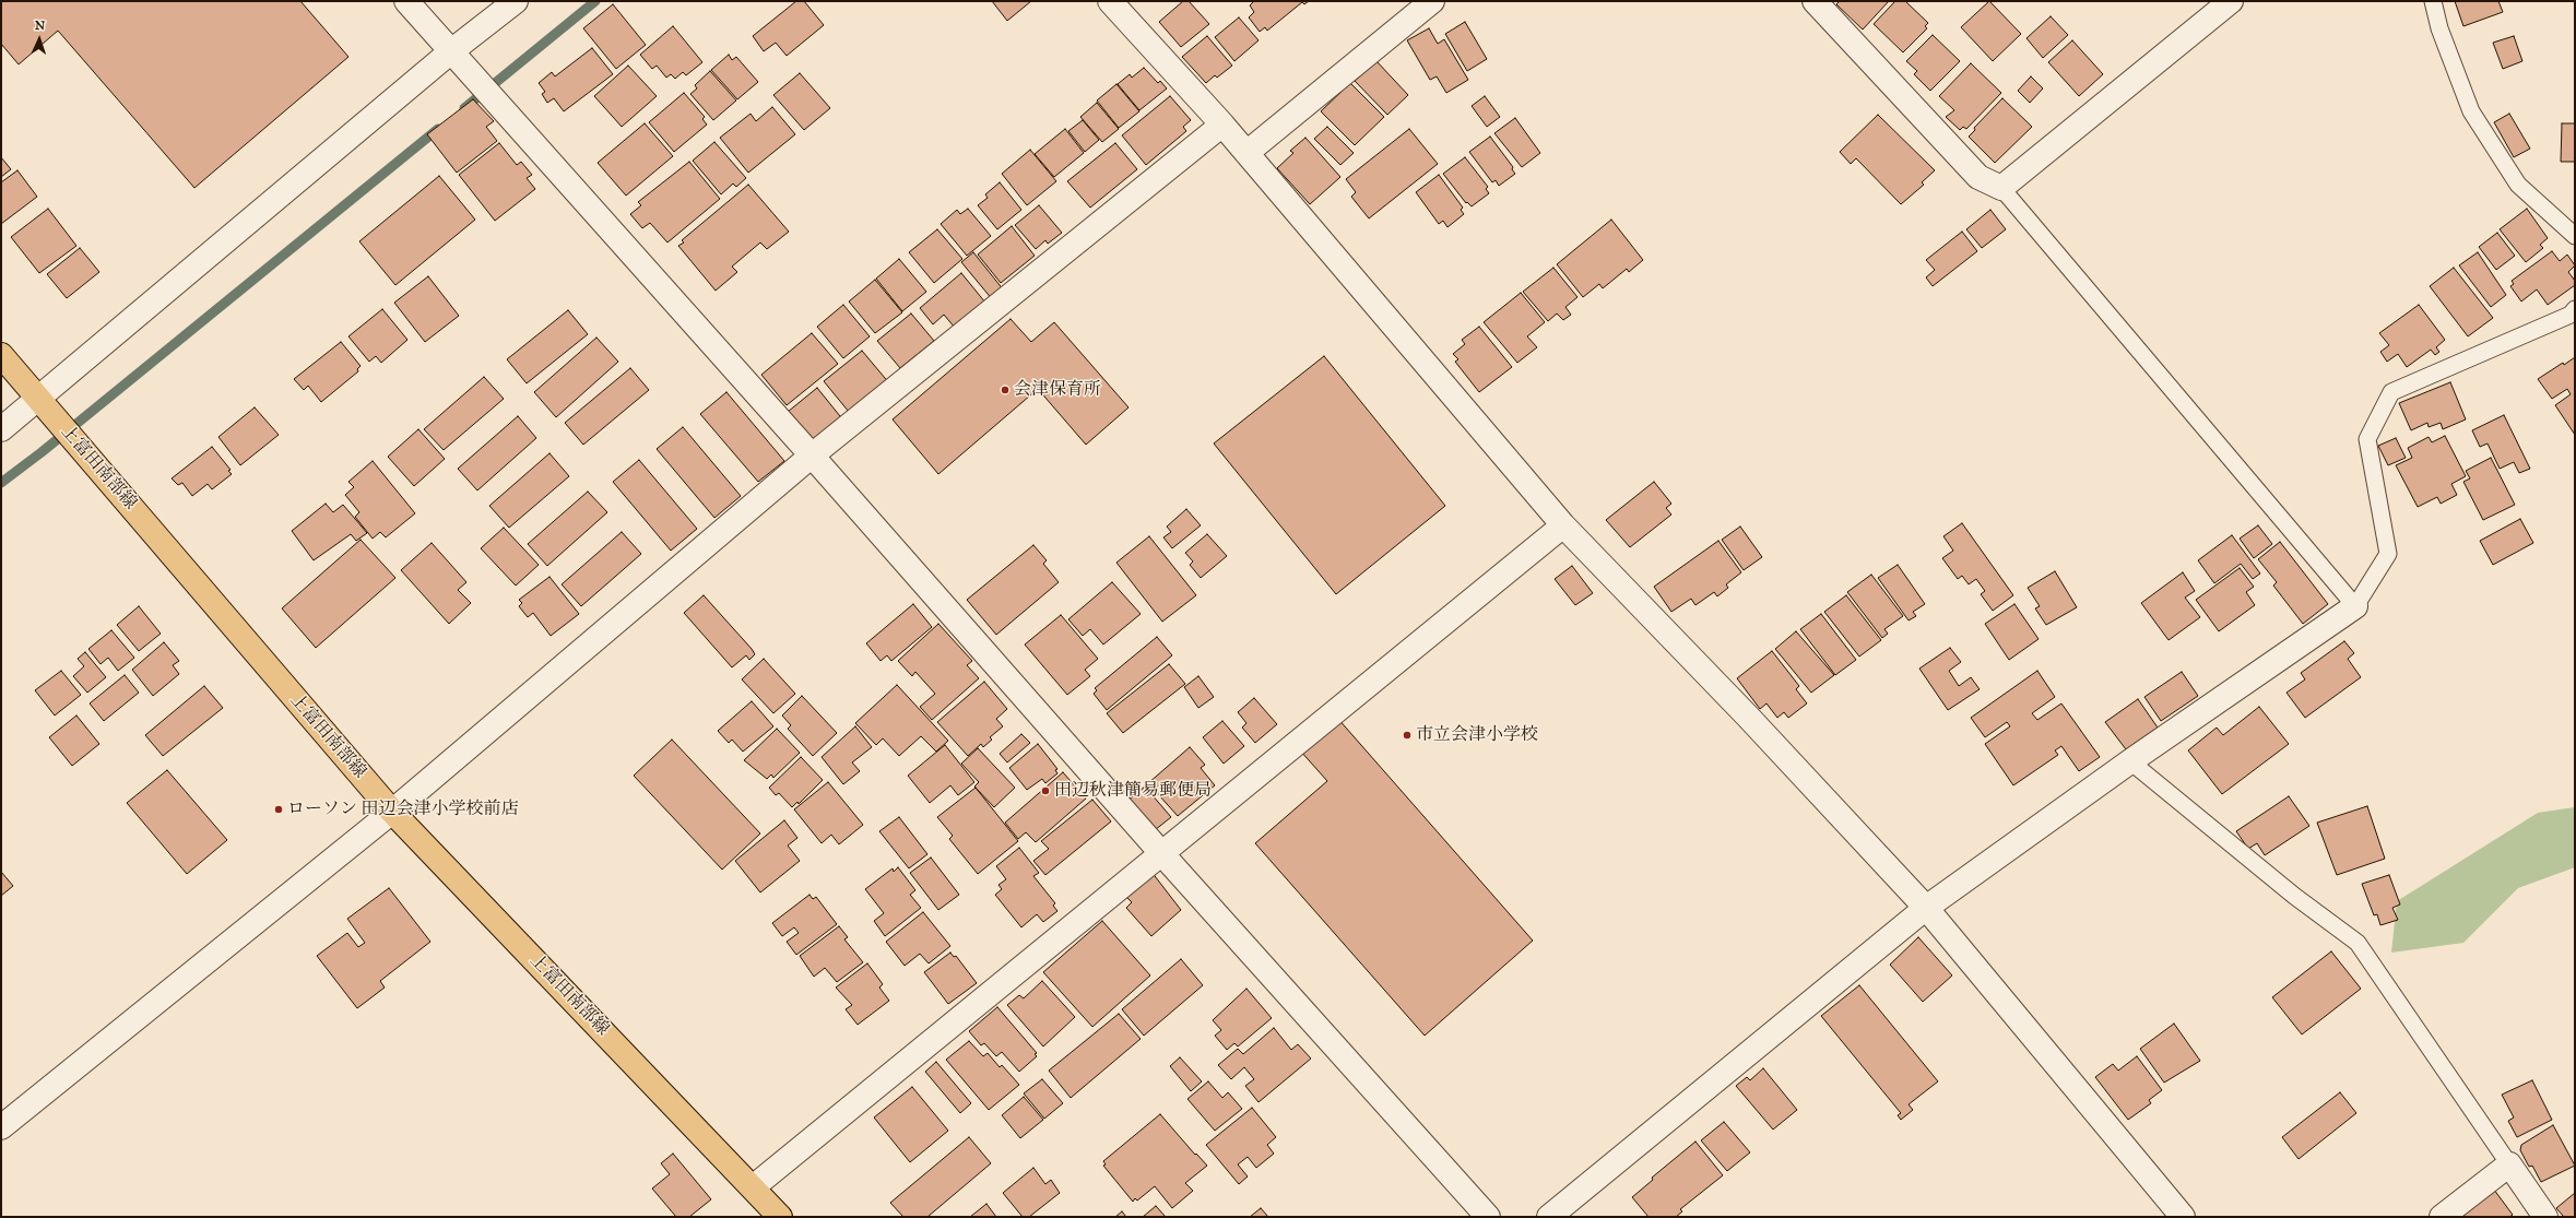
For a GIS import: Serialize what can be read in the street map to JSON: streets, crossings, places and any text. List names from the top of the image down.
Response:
{
  "streets": {
    "main road": ["上富田南部線"]
  },
  "places": [
    "会津保育所",
    "市立会津小学校",
    "田辺秋津簡易郵便局",
    "ローソン 田辺会津小学校前店"
  ],
  "north": "top"
}
